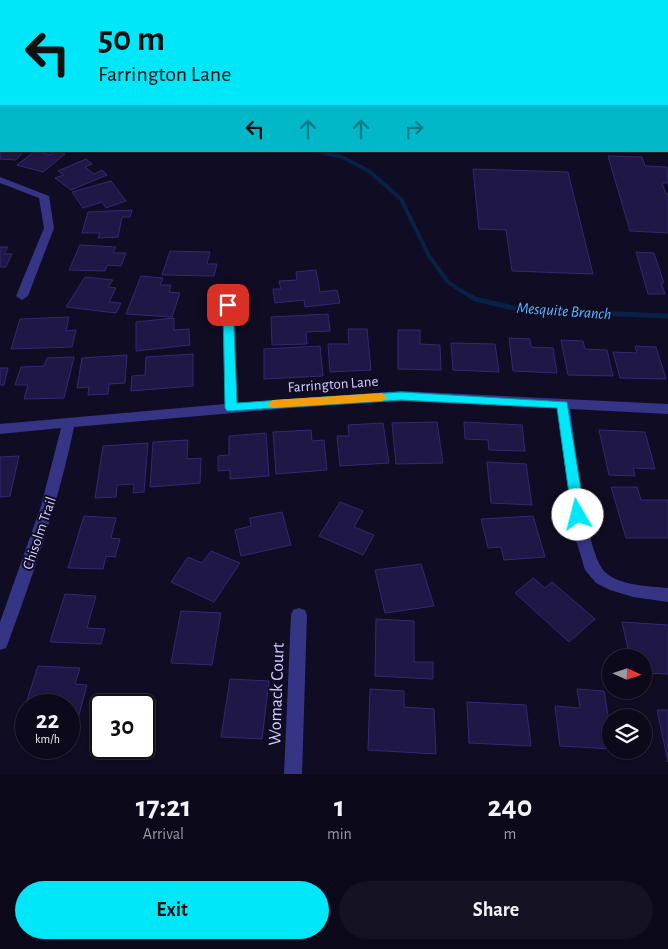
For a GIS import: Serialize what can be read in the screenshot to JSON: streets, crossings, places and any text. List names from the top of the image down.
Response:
{
  "streets": {
    "street": ["Farrington Lane", "Chisolm Trail", "Womack Court"]
  },
  "crossings": [
    ["Farrington Lane", "Chisolm Trail"]
  ],
  "water": ["Mesquite Branch"],
  "north": "right",
  "page": {
    "turn": ["50 m", "Farrington Lane"],
    "speed": "22 km/h",
    "limit": "30",
    "eta": [
      "17:21",
      "Arrival",
      "1",
      "min",
      "240",
      "m"
    ],
    "buttons": ["Exit", "Share"]
  }
}
